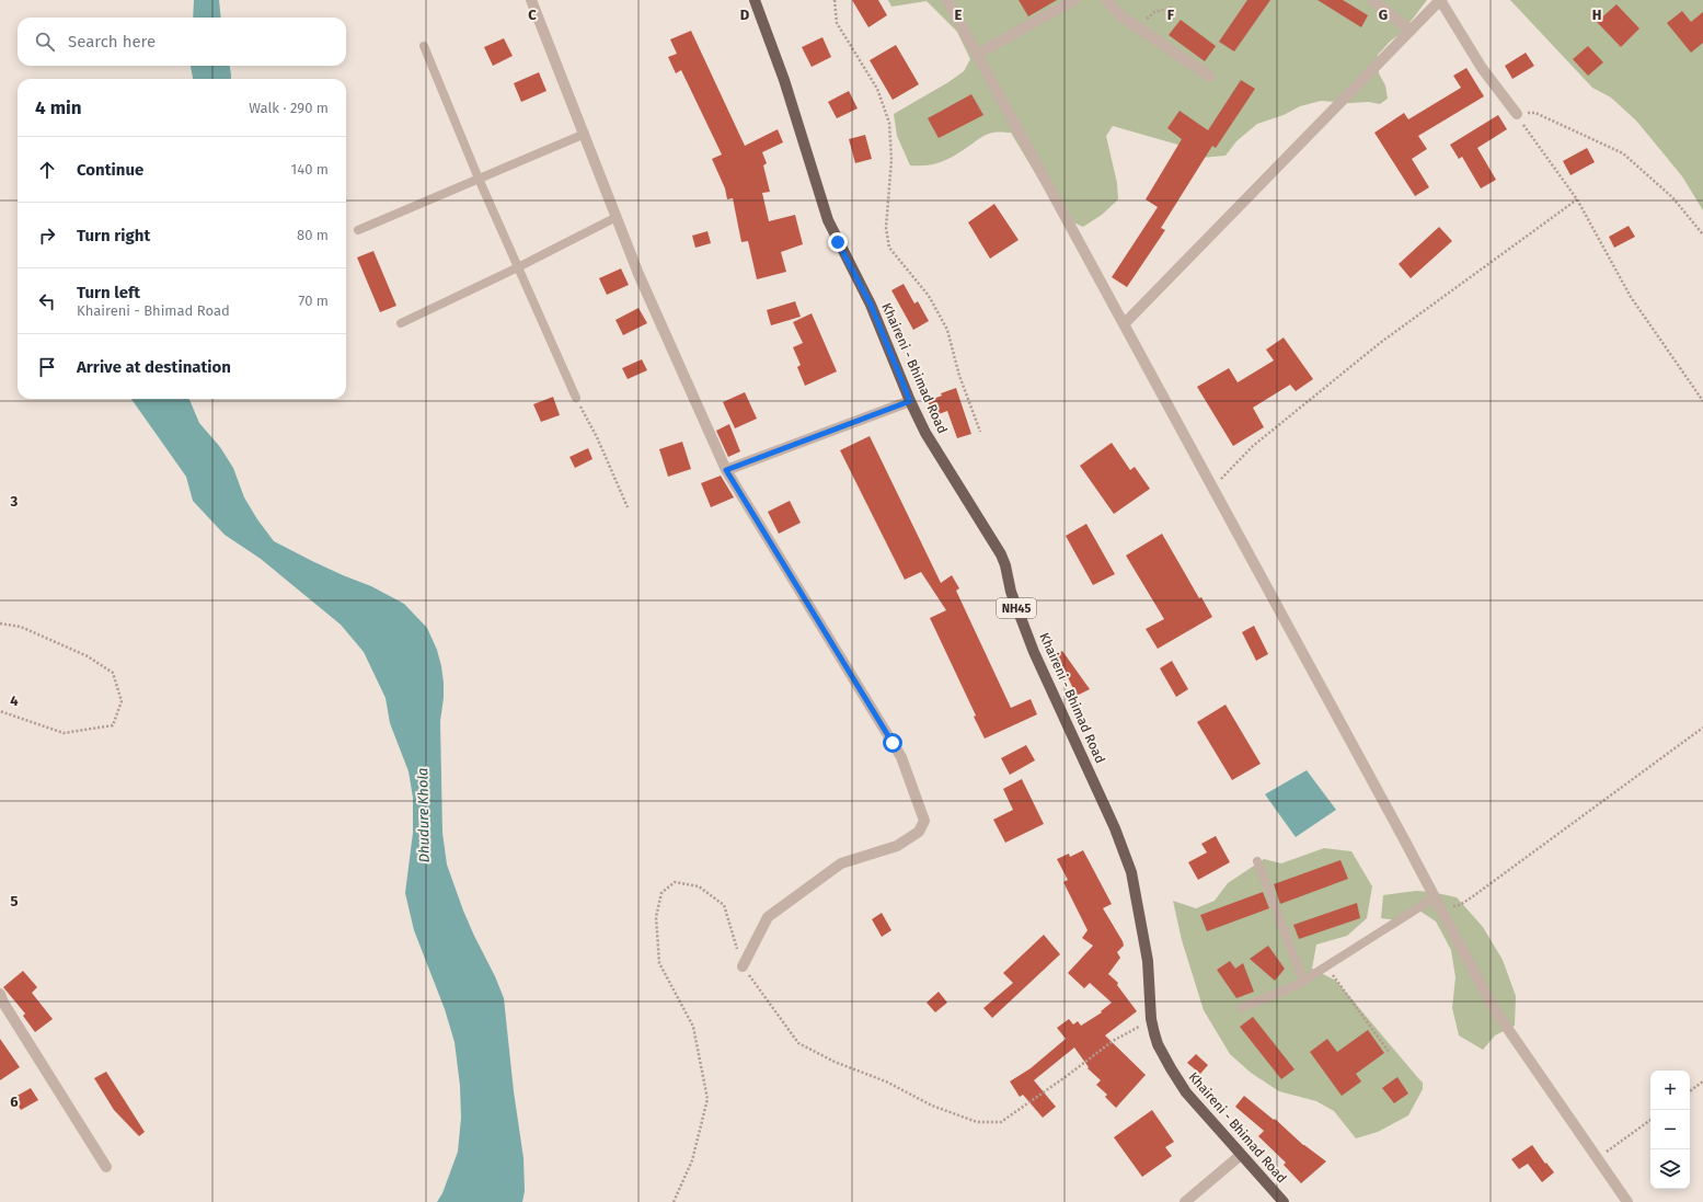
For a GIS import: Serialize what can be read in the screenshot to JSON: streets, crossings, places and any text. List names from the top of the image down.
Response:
{
  "streets": {
    "main road": ["Khaireni - Bhimad Road", "NH45"]
  },
  "water": ["Dhudure Khola"],
  "page": {
    "search": "Search here",
    "heading": ["4 min", "Walk · 290 m"],
    "list": [
      ["Continue", "140 m"],
      ["Turn right", "80 m"],
      ["Turn left", "Khaireni - Bhimad Road", "70 m"],
      "Arrive at destination"
    ],
    "map_buttons": ["+", "−"]
  },
  "grid": {
    "columns": [
      "C",
      "D",
      "E",
      "F",
      "G",
      "H"
    ],
    "rows": [
      "3",
      "4",
      "5",
      "6"
    ]
  }
}
